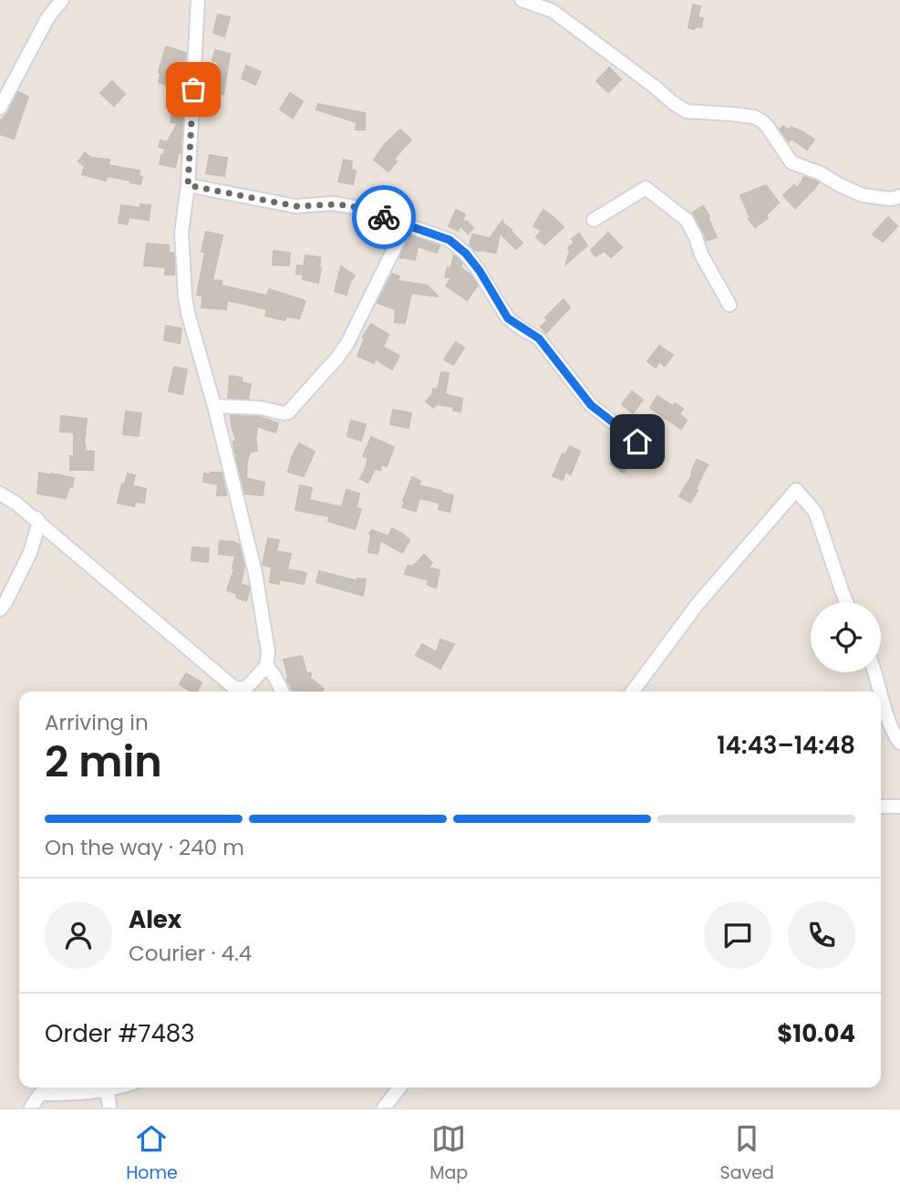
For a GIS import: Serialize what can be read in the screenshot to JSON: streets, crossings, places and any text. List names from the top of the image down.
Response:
{
  "page": {
    "heading": ["2 min", "Arriving in", "14:43–14:48"],
    "panel": [
      "Alex",
      "Courier · 4.4",
      "Order #7483",
      "$10.04"
    ],
    "bar": "On the way · 240 m",
    "tabs": ["Home", "Map", "Saved"]
  }
}
